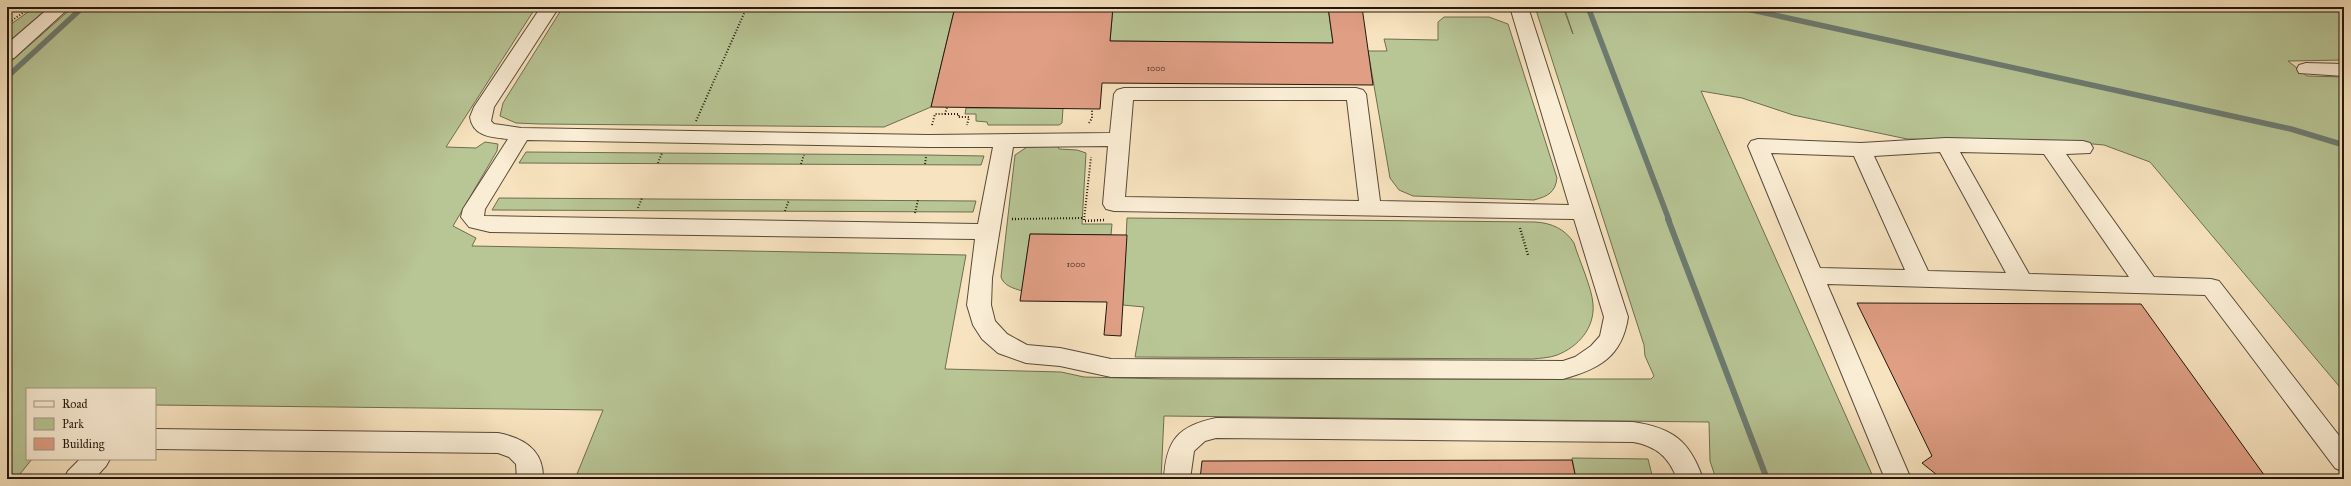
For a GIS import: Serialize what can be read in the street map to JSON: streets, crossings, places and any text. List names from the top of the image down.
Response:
{
  "house_numbers": ["1000", "1000"],
  "legend": ["Road", "Park", "Building"]
}
